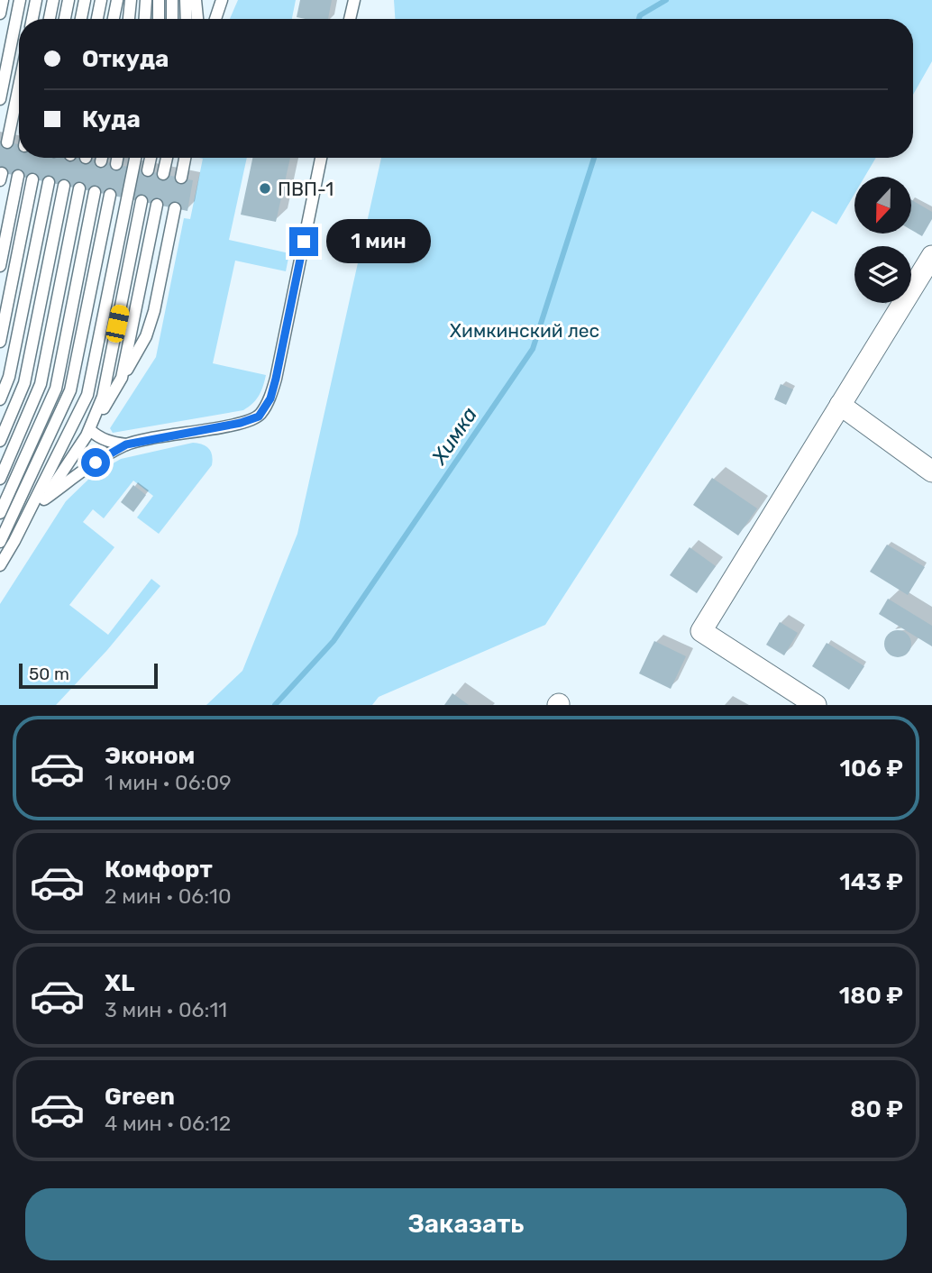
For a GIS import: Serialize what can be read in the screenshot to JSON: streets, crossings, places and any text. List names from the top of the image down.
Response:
{
  "water": ["Химка"],
  "parks": ["Химкинский лес"],
  "places": ["ПВП-1"],
  "scale_bar": "50 m",
  "north": "bottom",
  "page": {
    "banner": ["Откуда", "Куда"],
    "bubble": "1 мин",
    "scale": "50 m",
    "list": [
      {
        "name": "Эконом",
        "note": "1 мин · 06:09",
        "value": "106 ₽"
      },
      {
        "name": "Комфорт",
        "note": "2 мин · 06:10",
        "value": "143 ₽"
      },
      {
        "name": "XL",
        "note": "3 мин · 06:11",
        "value": "180 ₽"
      },
      {
        "name": "Green",
        "note": "4 мин · 06:12",
        "value": "80 ₽"
      }
    ],
    "buttons": "Заказать"
  }
}
